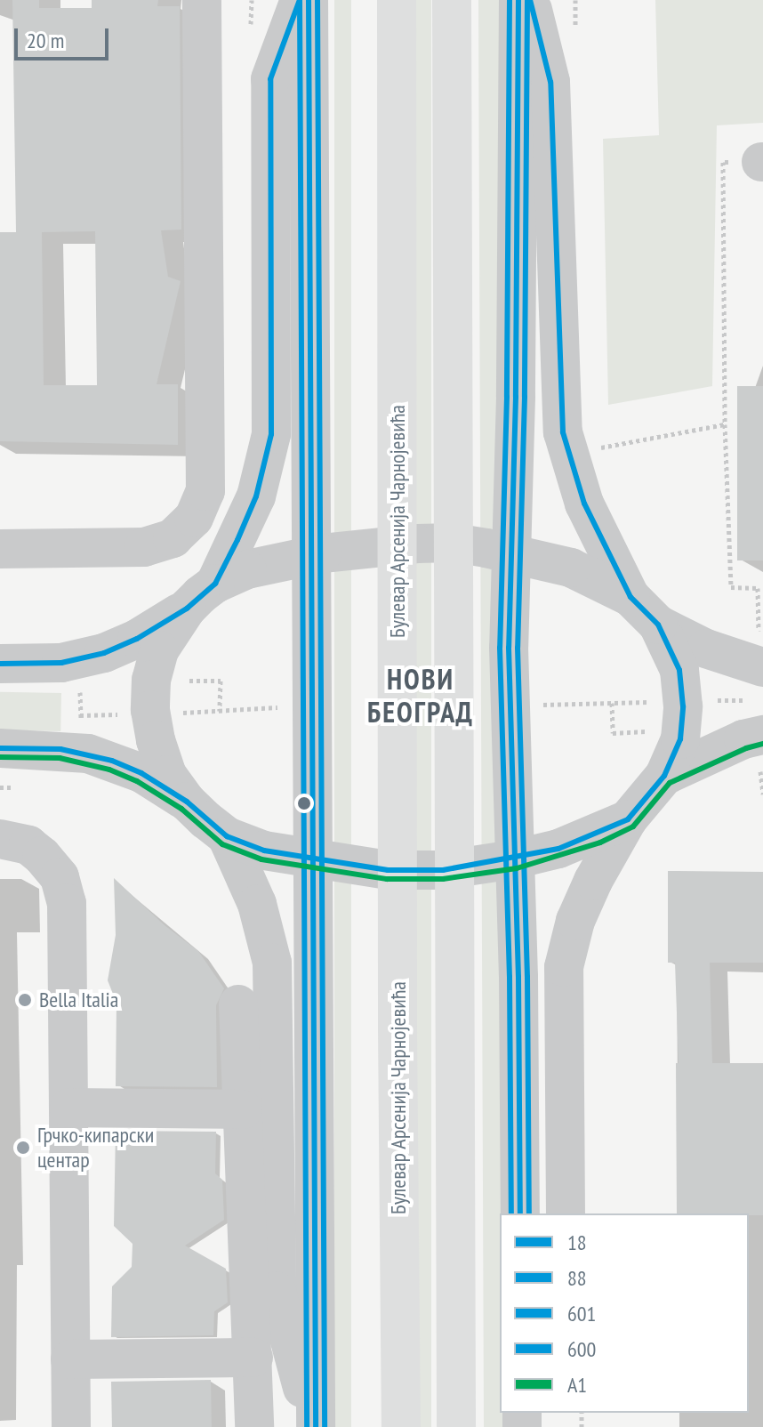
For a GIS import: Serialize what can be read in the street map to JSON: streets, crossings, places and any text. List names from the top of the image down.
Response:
{
  "streets": {
    "highway": ["Булевар Арсенија Чарнојевића"]
  },
  "districts": ["НОВИ БЕОГРАД"],
  "places": ["Bella Italia", "Грчко-кипарски центар"],
  "lines": [
    "transit line 18",
    "transit line 88",
    "transit line 601",
    "transit line 600",
    "transit line A1"
  ],
  "legend": [
    "18",
    "88",
    "601",
    "600",
    "A1"
  ],
  "scale_bar": "20 m"
}
